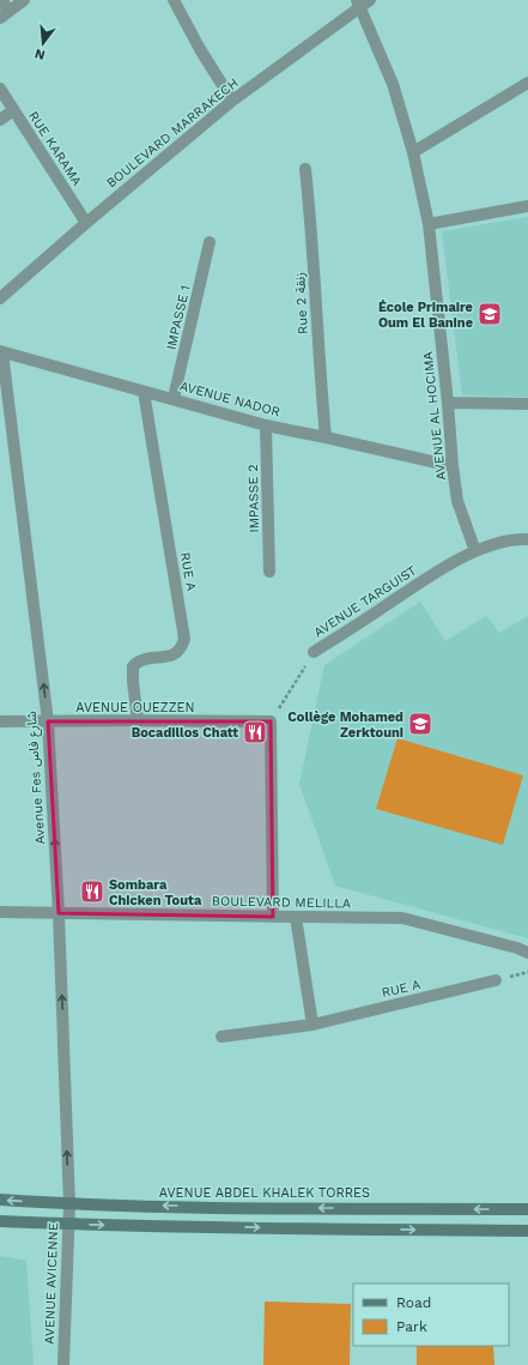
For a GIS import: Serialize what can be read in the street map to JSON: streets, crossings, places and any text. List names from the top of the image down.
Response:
{
  "streets": {
    "main road": ["AVENUE ABDEL KHALEK TORRES"],
    "street": [
      "BOULEVARD MARRAKECH",
      "RUE KARAMA",
      "Rue 2 زنقة",
      "IMPASSE 1",
      "AVENUE NADOR",
      "AVENUE AL HOCIMA",
      "IMPASSE 2",
      "RUE A",
      "AVENUE TARGUIST",
      "AVENUE OUEZZEN",
      "Avenue Fes شارع فاس",
      "BOULEVARD MELILLA",
      "AVENUE AVICENNE"
    ]
  },
  "crossings": [
    ["BOULEVARD MARRAKECH", "RUE KARAMA"],
    ["BOULEVARD MARRAKECH", "AVENUE AL HOCIMA"],
    ["Rue 2 زنقة", "AVENUE NADOR"],
    ["IMPASSE 1", "AVENUE NADOR"],
    ["AVENUE NADOR", "AVENUE AL HOCIMA"],
    ["AVENUE NADOR", "IMPASSE 2"],
    ["AVENUE NADOR", "RUE A"],
    ["AVENUE NADOR", "Avenue Fes شارع فاس"],
    ["AVENUE AL HOCIMA", "AVENUE TARGUIST"],
    ["RUE A", "AVENUE OUEZZEN"],
    ["AVENUE TARGUIST", "AVENUE OUEZZEN"],
    ["AVENUE OUEZZEN", "Avenue Fes شارع فاس"],
    ["Avenue Fes شارع فاس", "BOULEVARD MELILLA"],
    ["Avenue Fes شارع فاس", "AVENUE ABDEL KHALEK TORRES"],
    ["Avenue Fes شارع فاس", "AVENUE AVICENNE"],
    ["AVENUE ABDEL KHALEK TORRES", "AVENUE AVICENNE"]
  ],
  "one_way": ["Avenue Fes شارع فاس"],
  "places": {
    "school or university": ["École Primaire Oum El Banine", "Collège Mohamed Zerktouni"],
    "restaurant": ["Bocadillos Chatt", "Sombara Chicken Touta"]
  },
  "legend": ["Road", "Park"],
  "north": "bottom"
}
